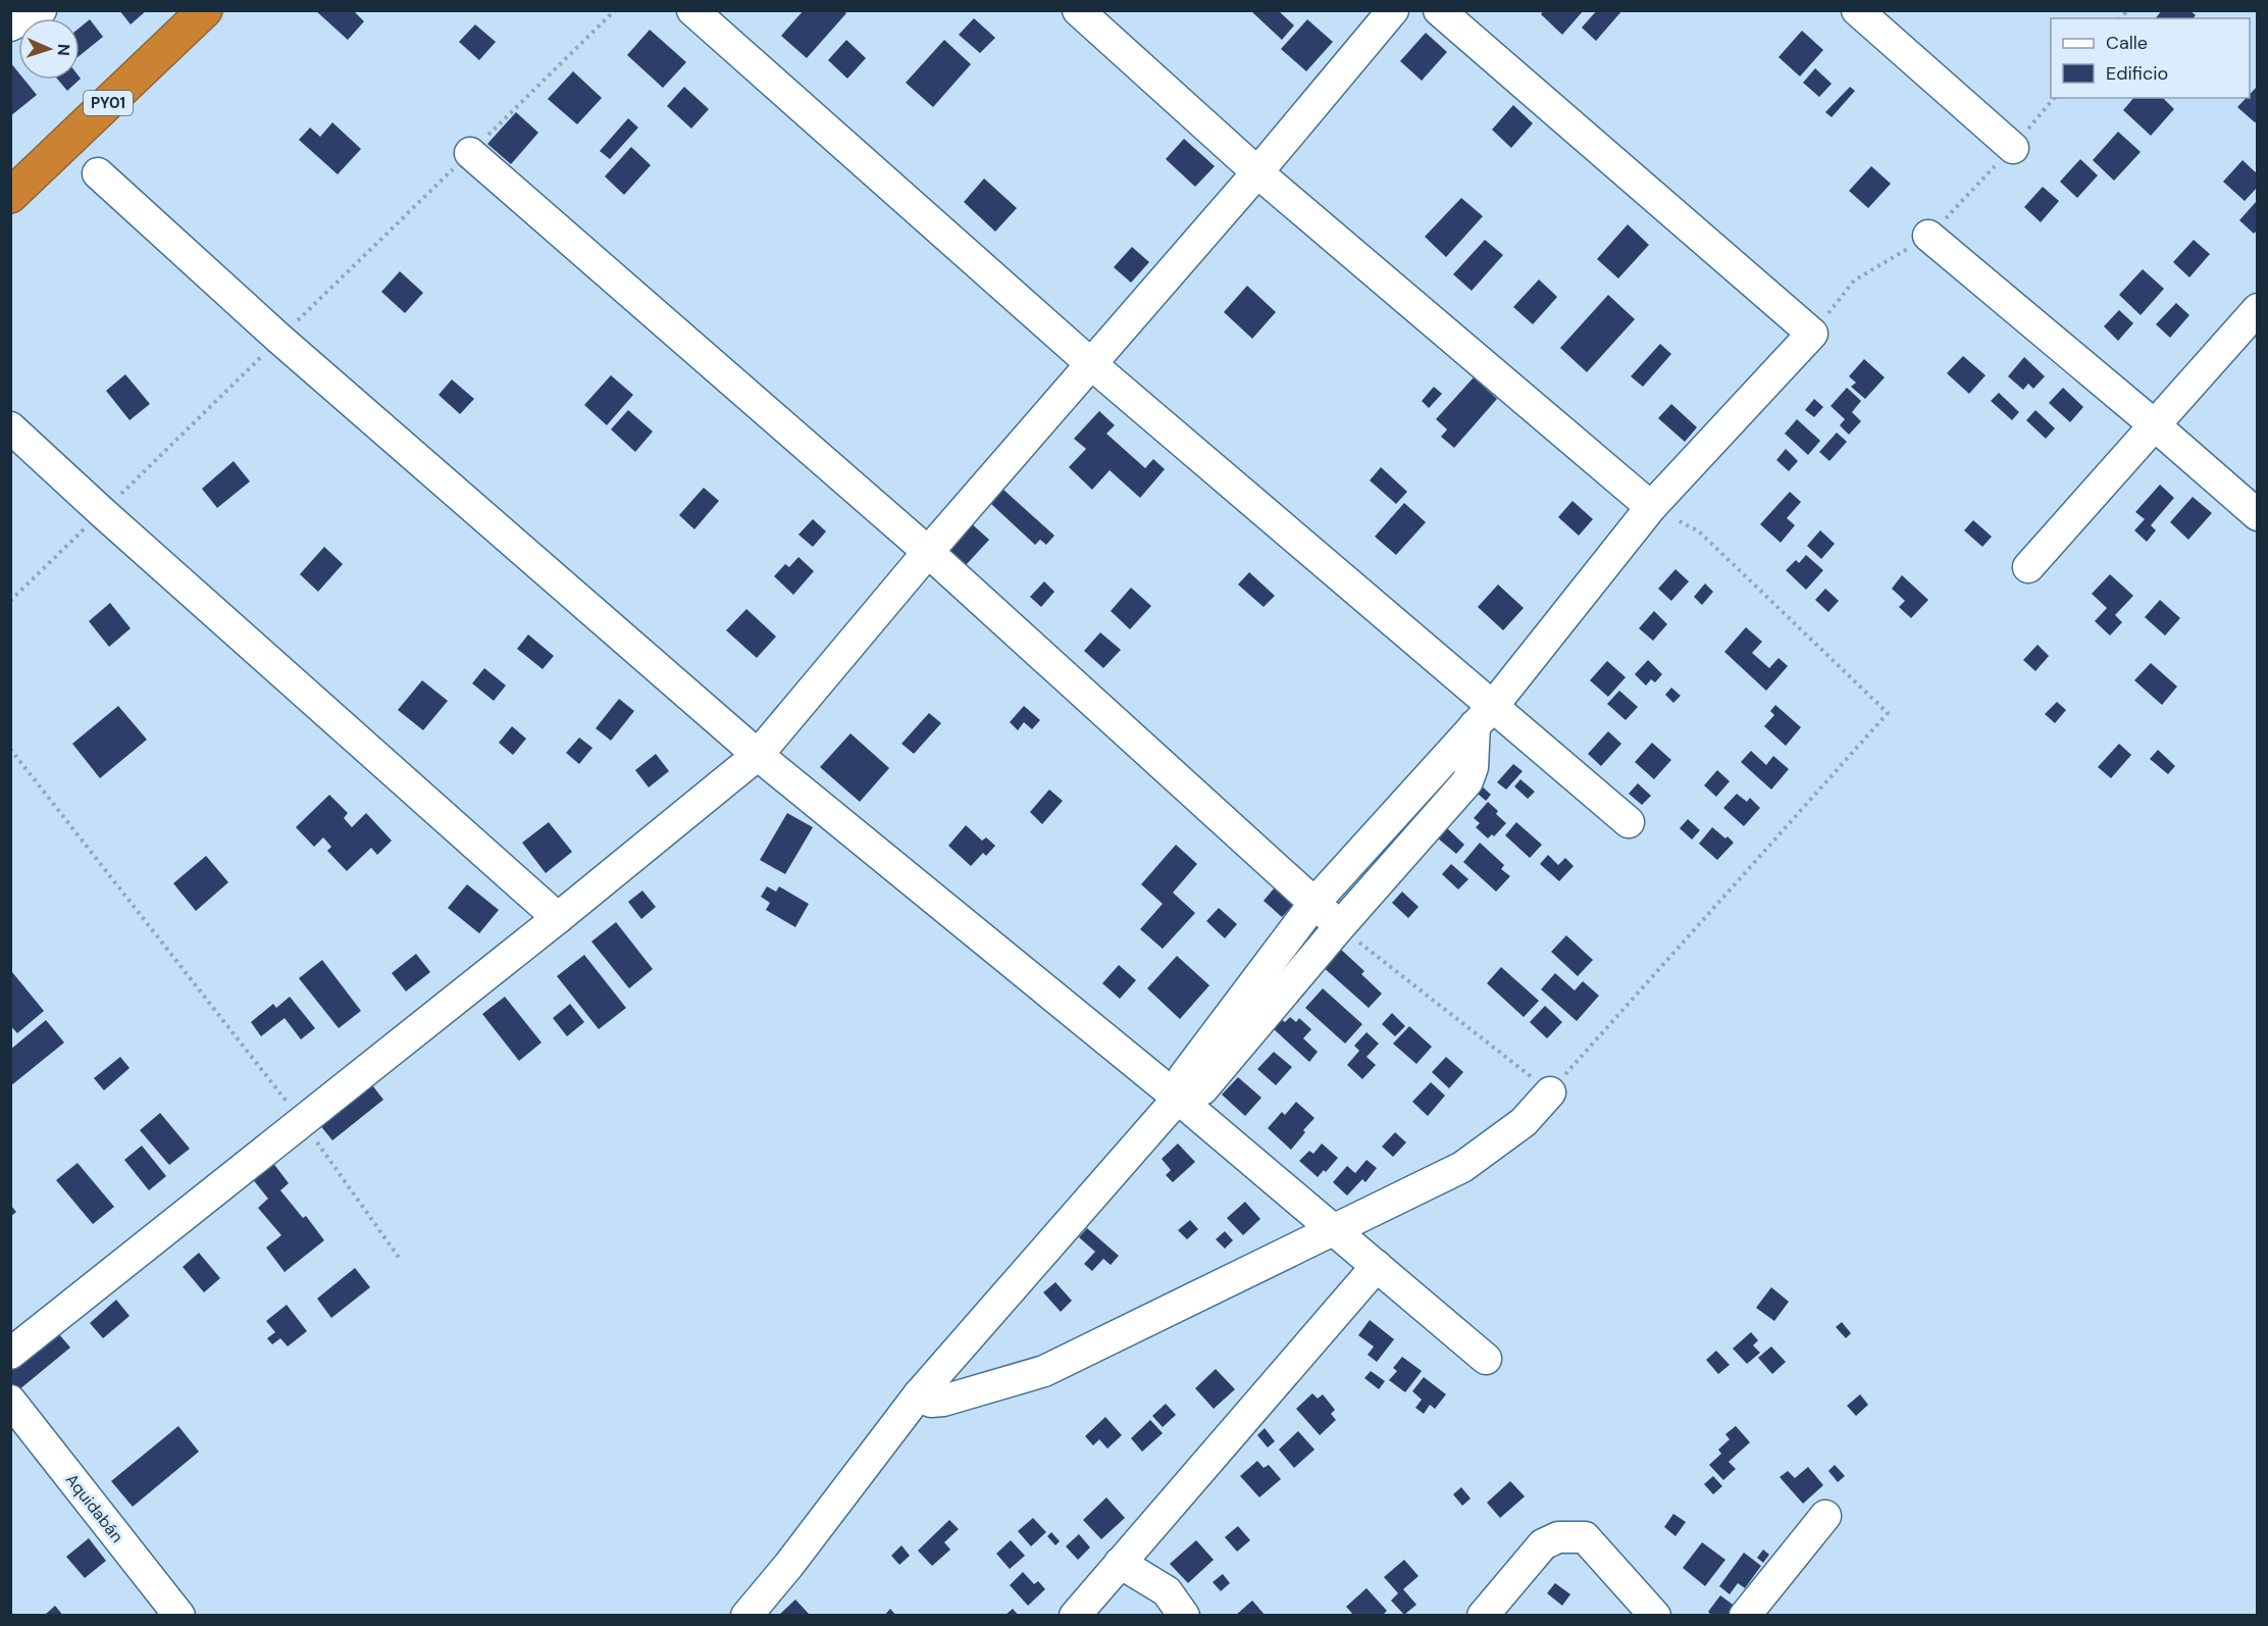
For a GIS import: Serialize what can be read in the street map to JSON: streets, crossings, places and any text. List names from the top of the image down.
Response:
{
  "streets": {
    "highway": ["PY01"],
    "street": ["Aquidabán"]
  },
  "legend": ["Calle", "Edificio"],
  "north": "right"
}
